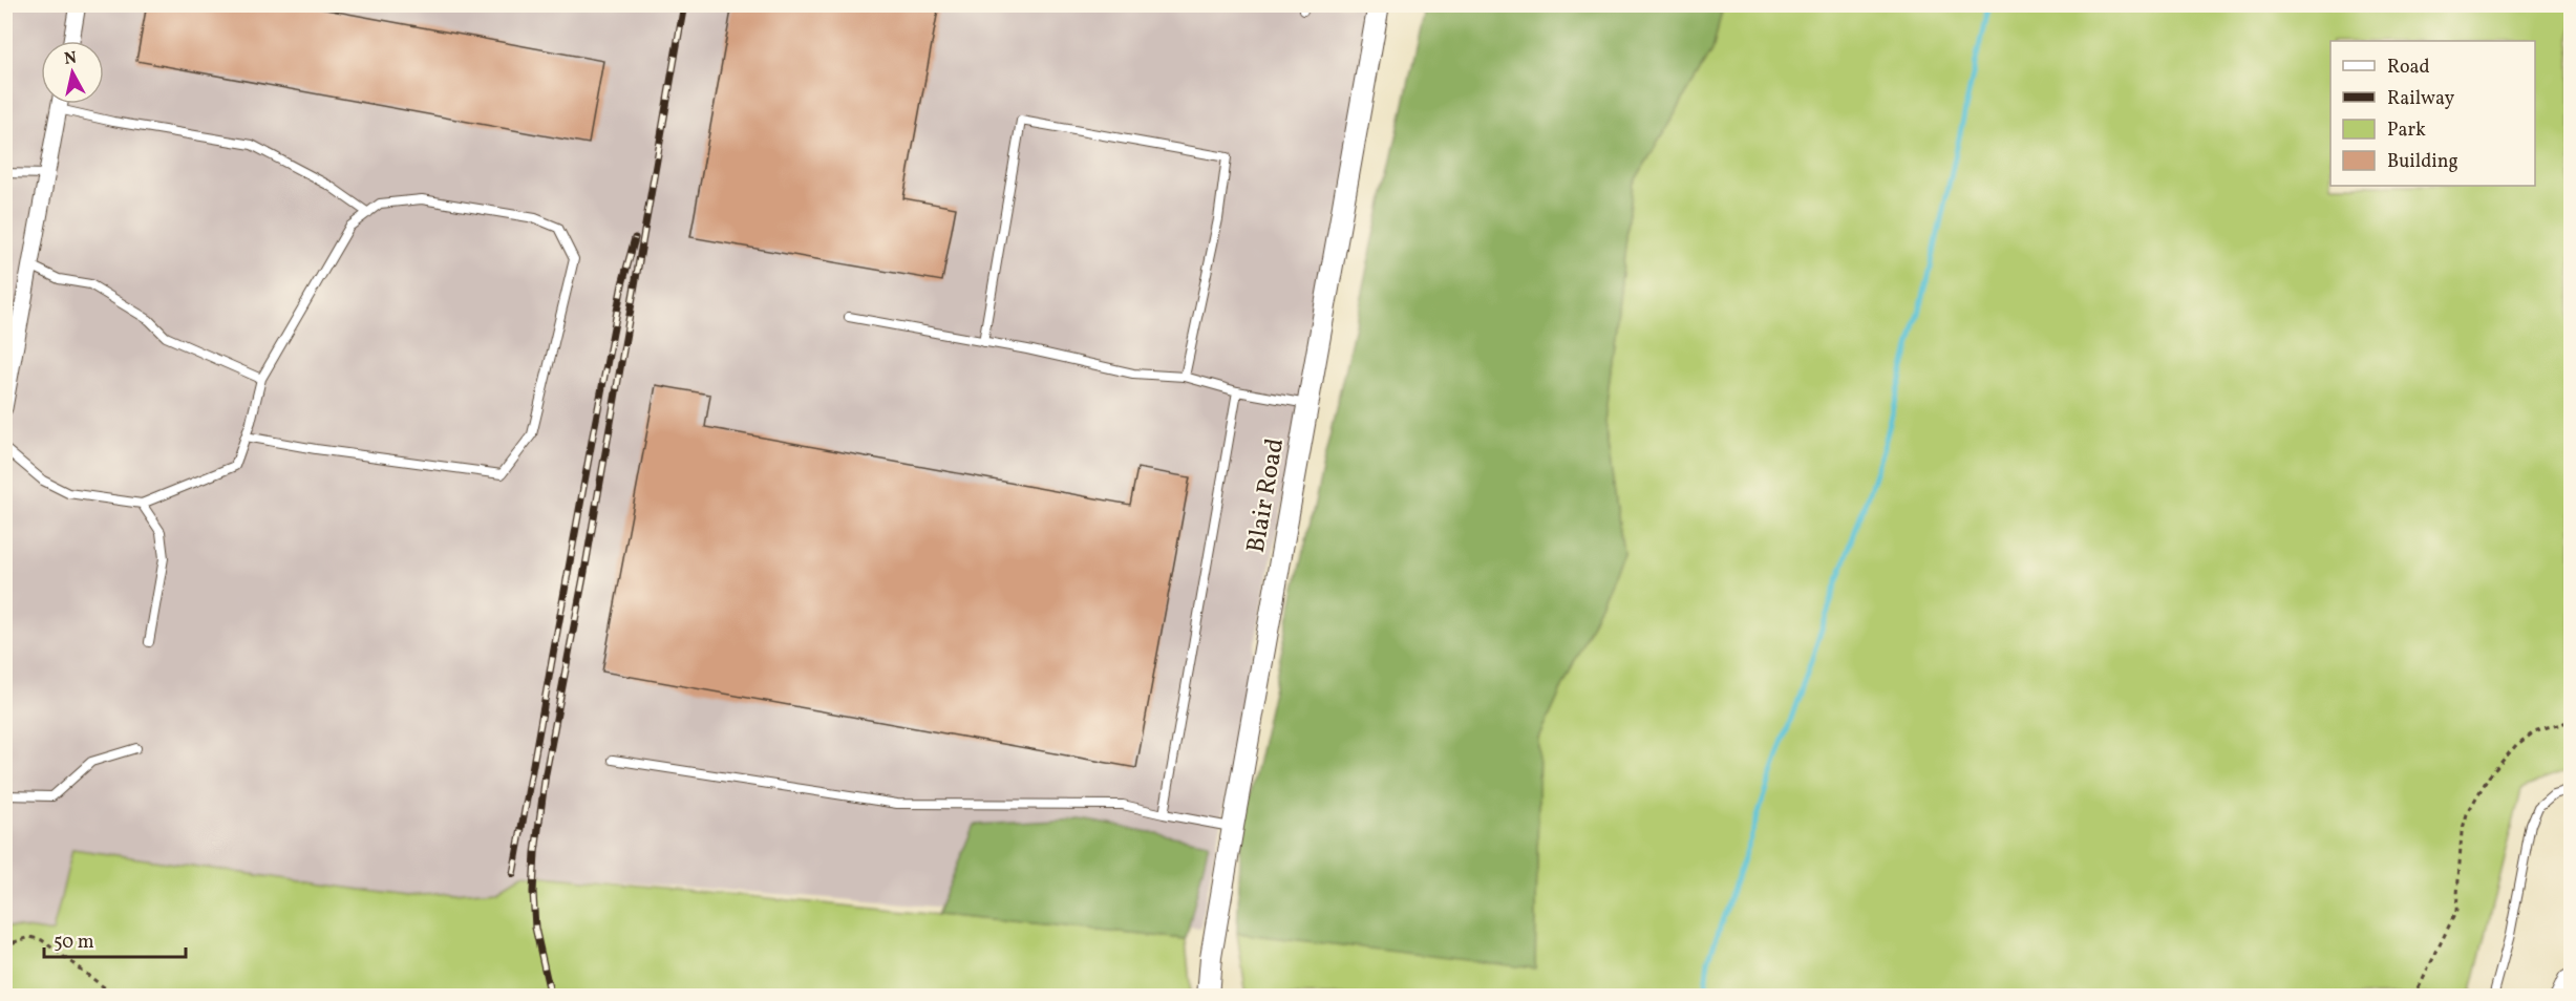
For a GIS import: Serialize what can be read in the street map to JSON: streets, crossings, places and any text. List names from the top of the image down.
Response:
{
  "streets": {
    "street": ["Blair Road"]
  },
  "legend": [
    "Road",
    "Railway",
    "Park",
    "Building"
  ],
  "scale_bar": "50 m",
  "north": "top"
}
